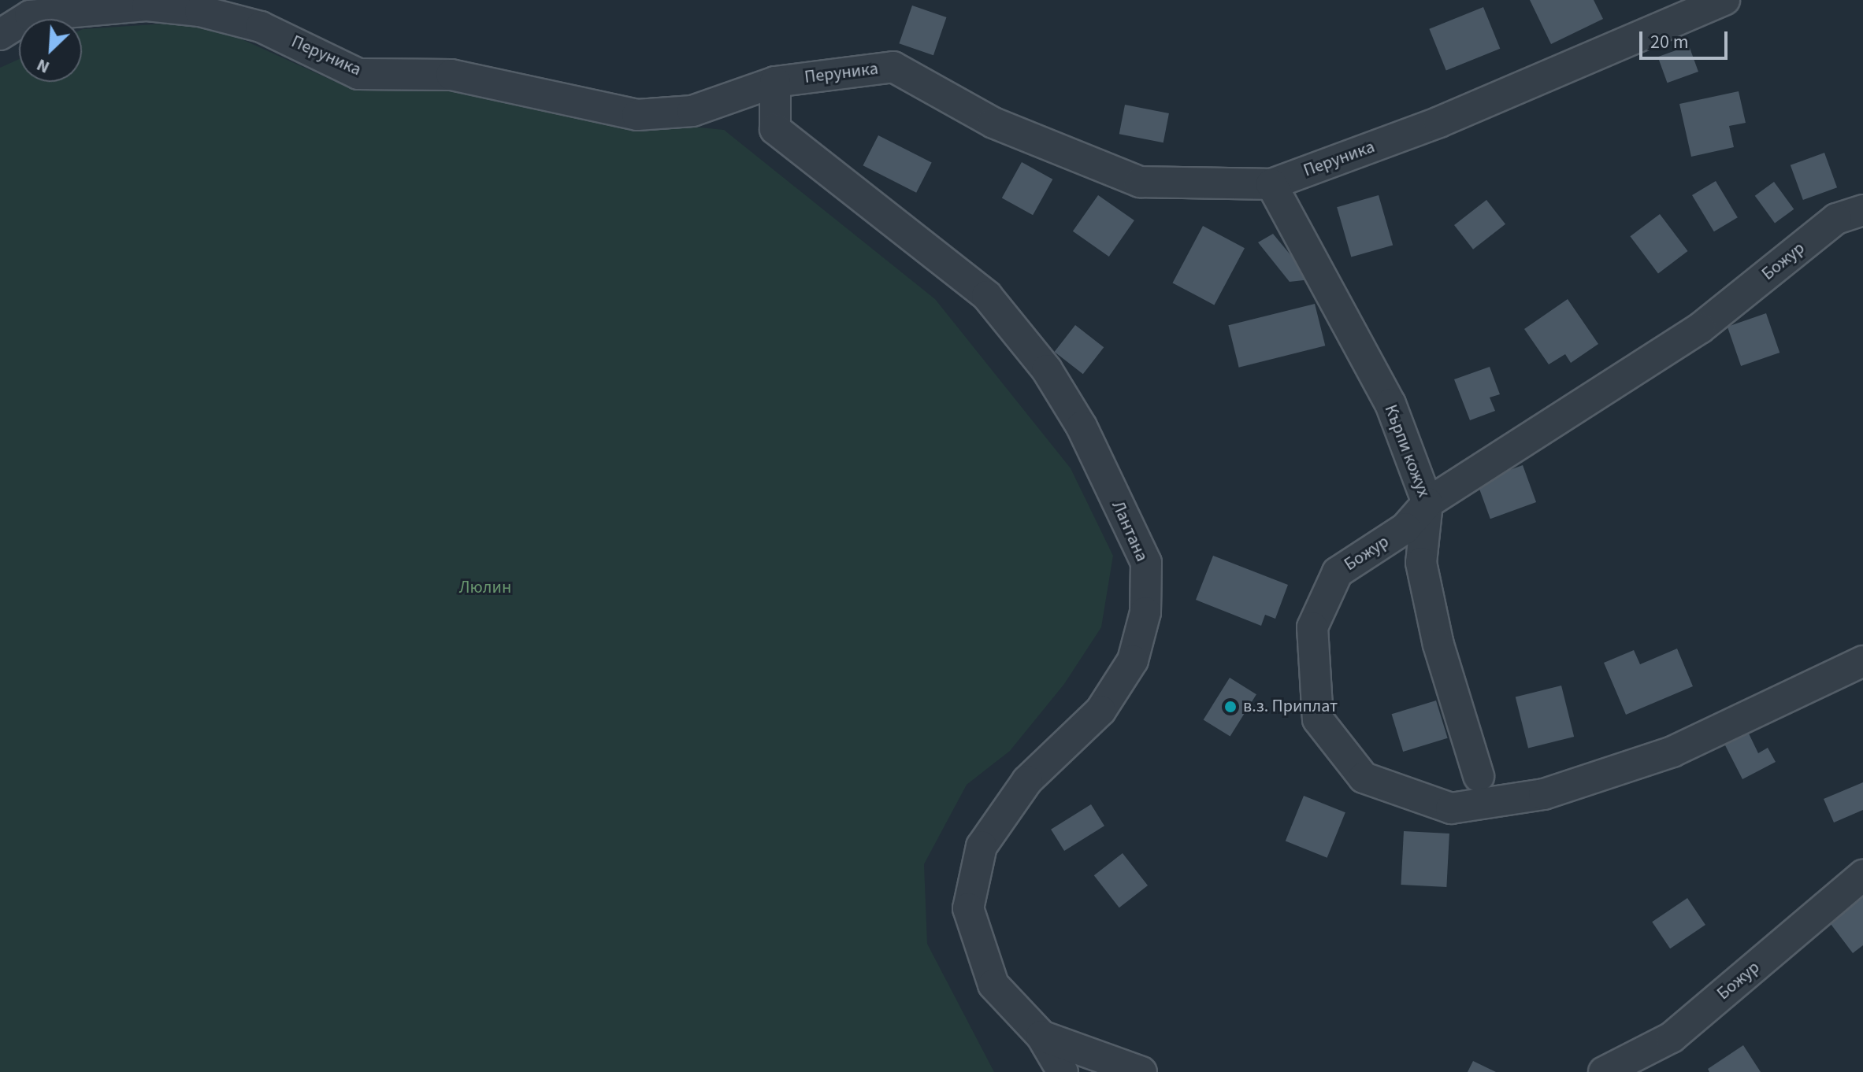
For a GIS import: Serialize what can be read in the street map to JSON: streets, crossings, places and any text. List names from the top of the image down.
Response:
{
  "streets": {
    "street": [
      "Перуника",
      "Божур",
      "Кърпи кожух",
      "Лантана"
    ]
  },
  "crossings": [
    ["Перуника", "Кърпи кожух"],
    ["Перуника", "Лантана"],
    ["Божур", "Кърпи кожух"]
  ],
  "parks": ["Люлин"],
  "places": ["в.з. Приплат"],
  "scale_bar": "20 m",
  "north": "bottom left"
}
